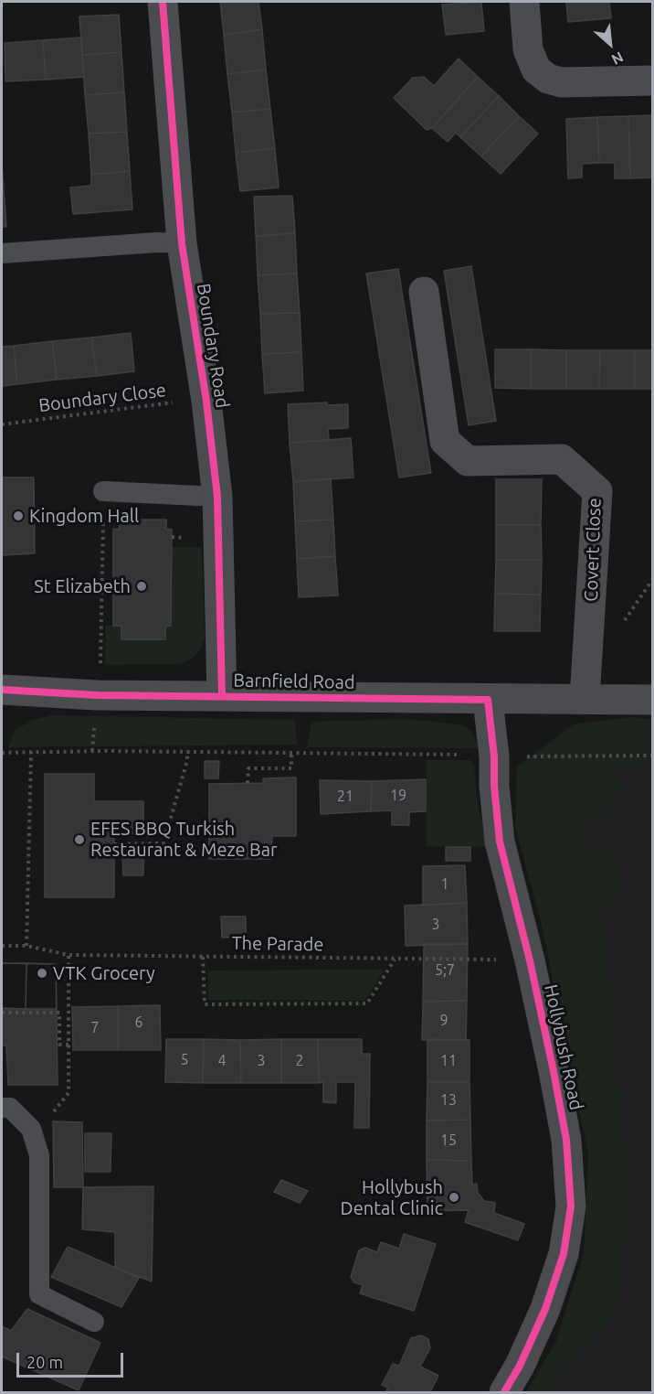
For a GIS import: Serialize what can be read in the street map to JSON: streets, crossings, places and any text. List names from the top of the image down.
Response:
{
  "streets": {
    "street": [
      "Boundary Road",
      "Covert Close",
      "Barnfield Road",
      "Hollybush Road"
    ],
    "path": ["Boundary Close", "The Parade"]
  },
  "crossings": [
    ["Boundary Road", "Boundary Close"],
    ["Boundary Road", "Barnfield Road"],
    ["Covert Close", "Barnfield Road"],
    ["Barnfield Road", "Hollybush Road"],
    ["The Parade", "Hollybush Road"]
  ],
  "places": [
    "Kingdom Hall",
    "St Elizabeth",
    "EFES BBQ Turkish Restaurant & Meze Bar",
    "VTK Grocery",
    "Hollybush Dental Clinic"
  ],
  "house_numbers": [
    "19",
    "21",
    "1",
    "3",
    "5;7",
    "9",
    "6",
    "7",
    "5",
    "4",
    "3",
    "2",
    "11",
    "13",
    "15"
  ],
  "scale_bar": "20 m",
  "north": "bottom right"
}
